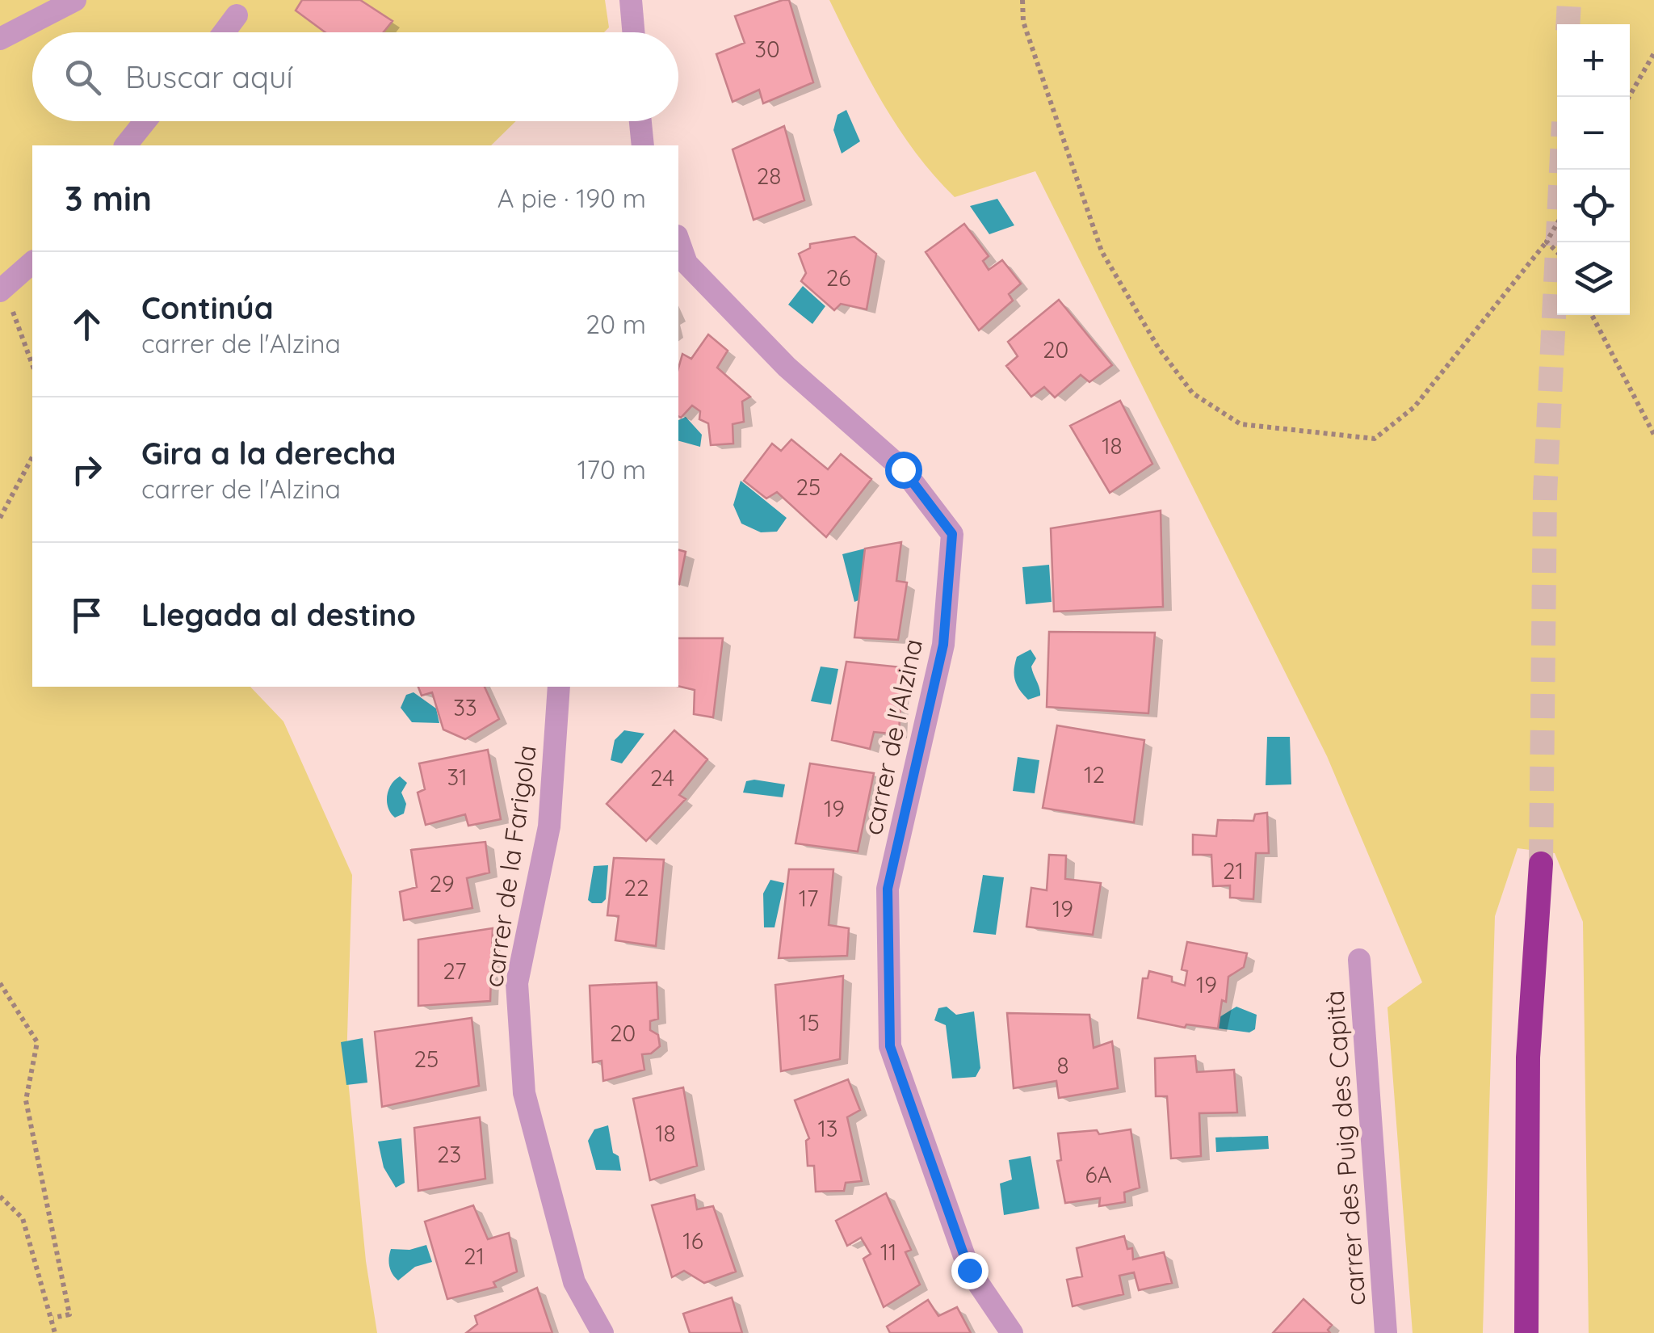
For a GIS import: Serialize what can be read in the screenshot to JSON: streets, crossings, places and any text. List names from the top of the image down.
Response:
{
  "streets": {
    "street": ["carrer de l'Alzina", "carrer de la Farigola", "carrer des Puig des Capità"]
  },
  "house_numbers": [
    "30",
    "28",
    "26",
    "20",
    "18",
    "25",
    "33",
    "12",
    "31",
    "24",
    "19",
    "21",
    "29",
    "22",
    "17",
    "19",
    "27",
    "19",
    "15",
    "20",
    "25",
    "8",
    "13",
    "18",
    "23",
    "6A",
    "16",
    "11",
    "21"
  ],
  "page": {
    "map_buttons": ["+", "−"],
    "search": "Buscar aquí",
    "heading": ["3 min", "A pie · 190 m"],
    "list": [
      ["Continúa", "carrer de l'Alzina", "20 m"],
      ["Gira a la derecha", "carrer de l'Alzina", "170 m"],
      "Llegada al destino"
    ]
  }
}
